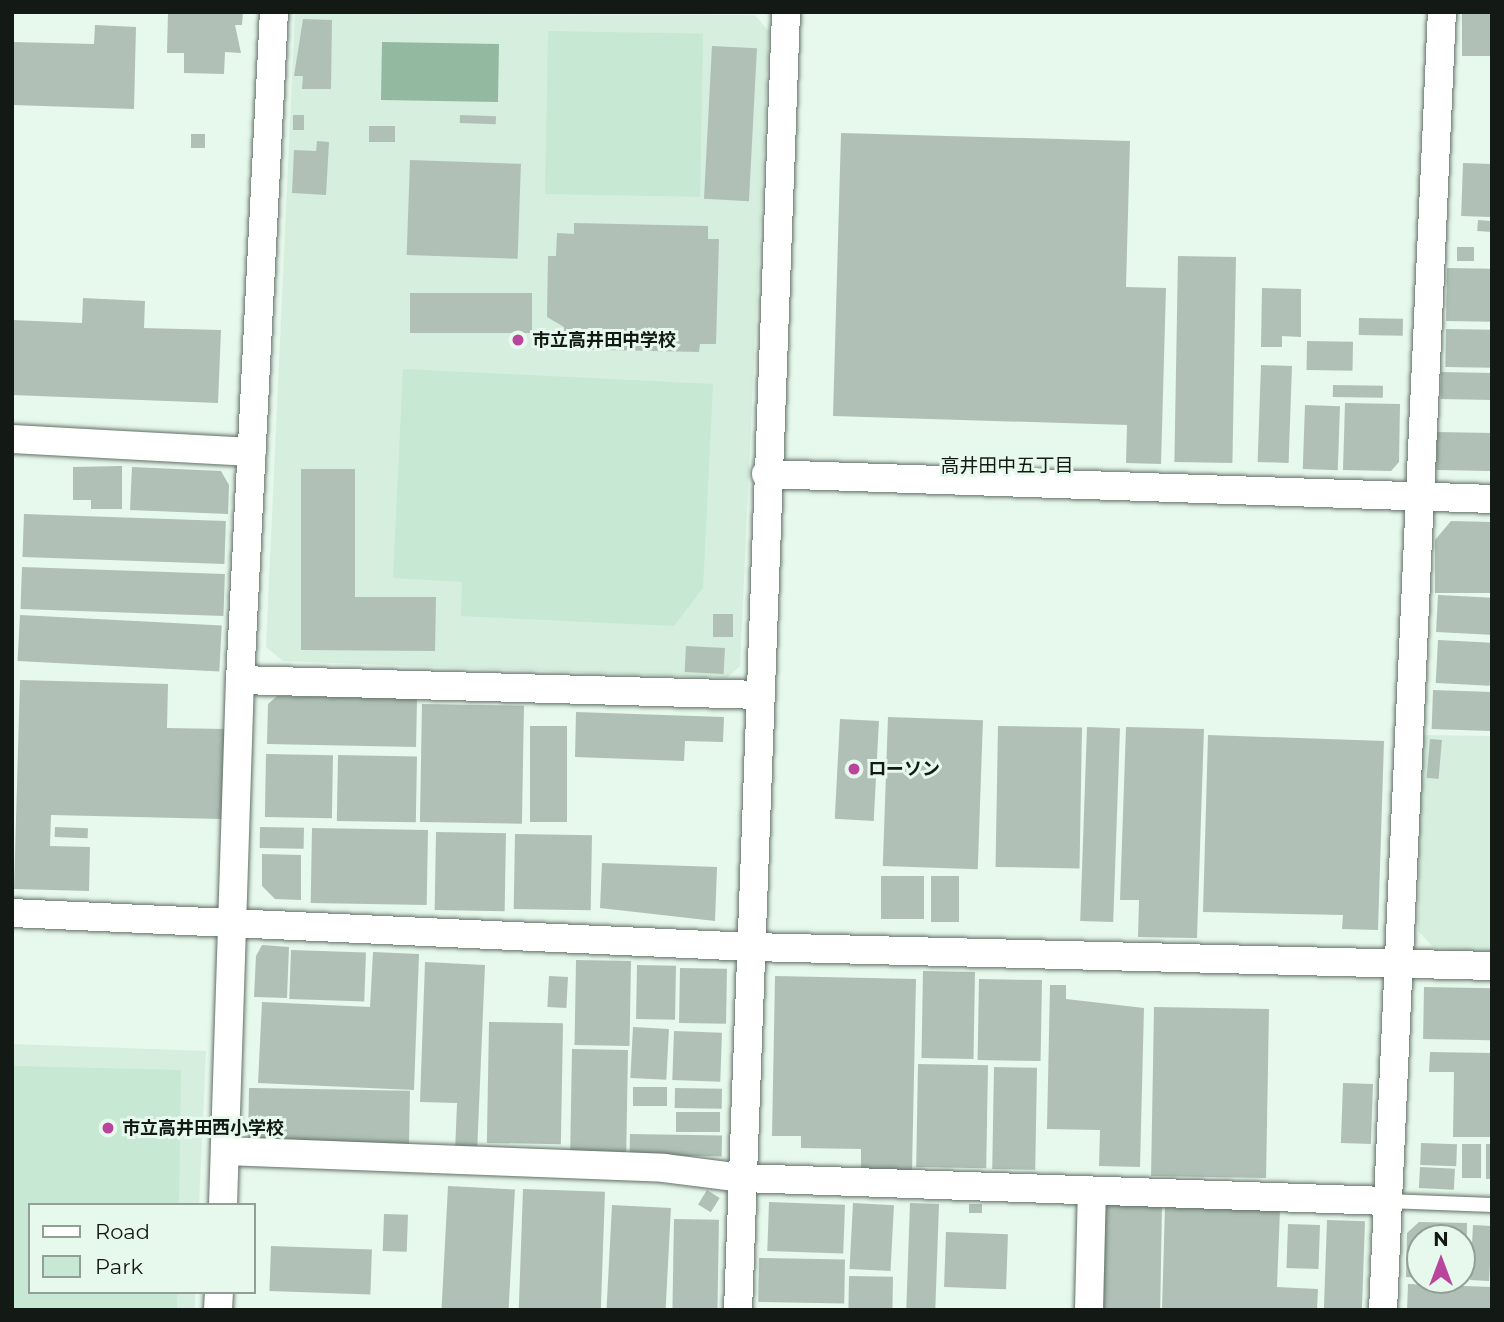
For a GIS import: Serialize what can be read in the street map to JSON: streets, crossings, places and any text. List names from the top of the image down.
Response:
{
  "districts": ["高井田中五丁目"],
  "places": ["市立高井田中学校", "ローソン", "市立高井田西小学校"],
  "legend": ["Road", "Park"],
  "north": "top"
}
